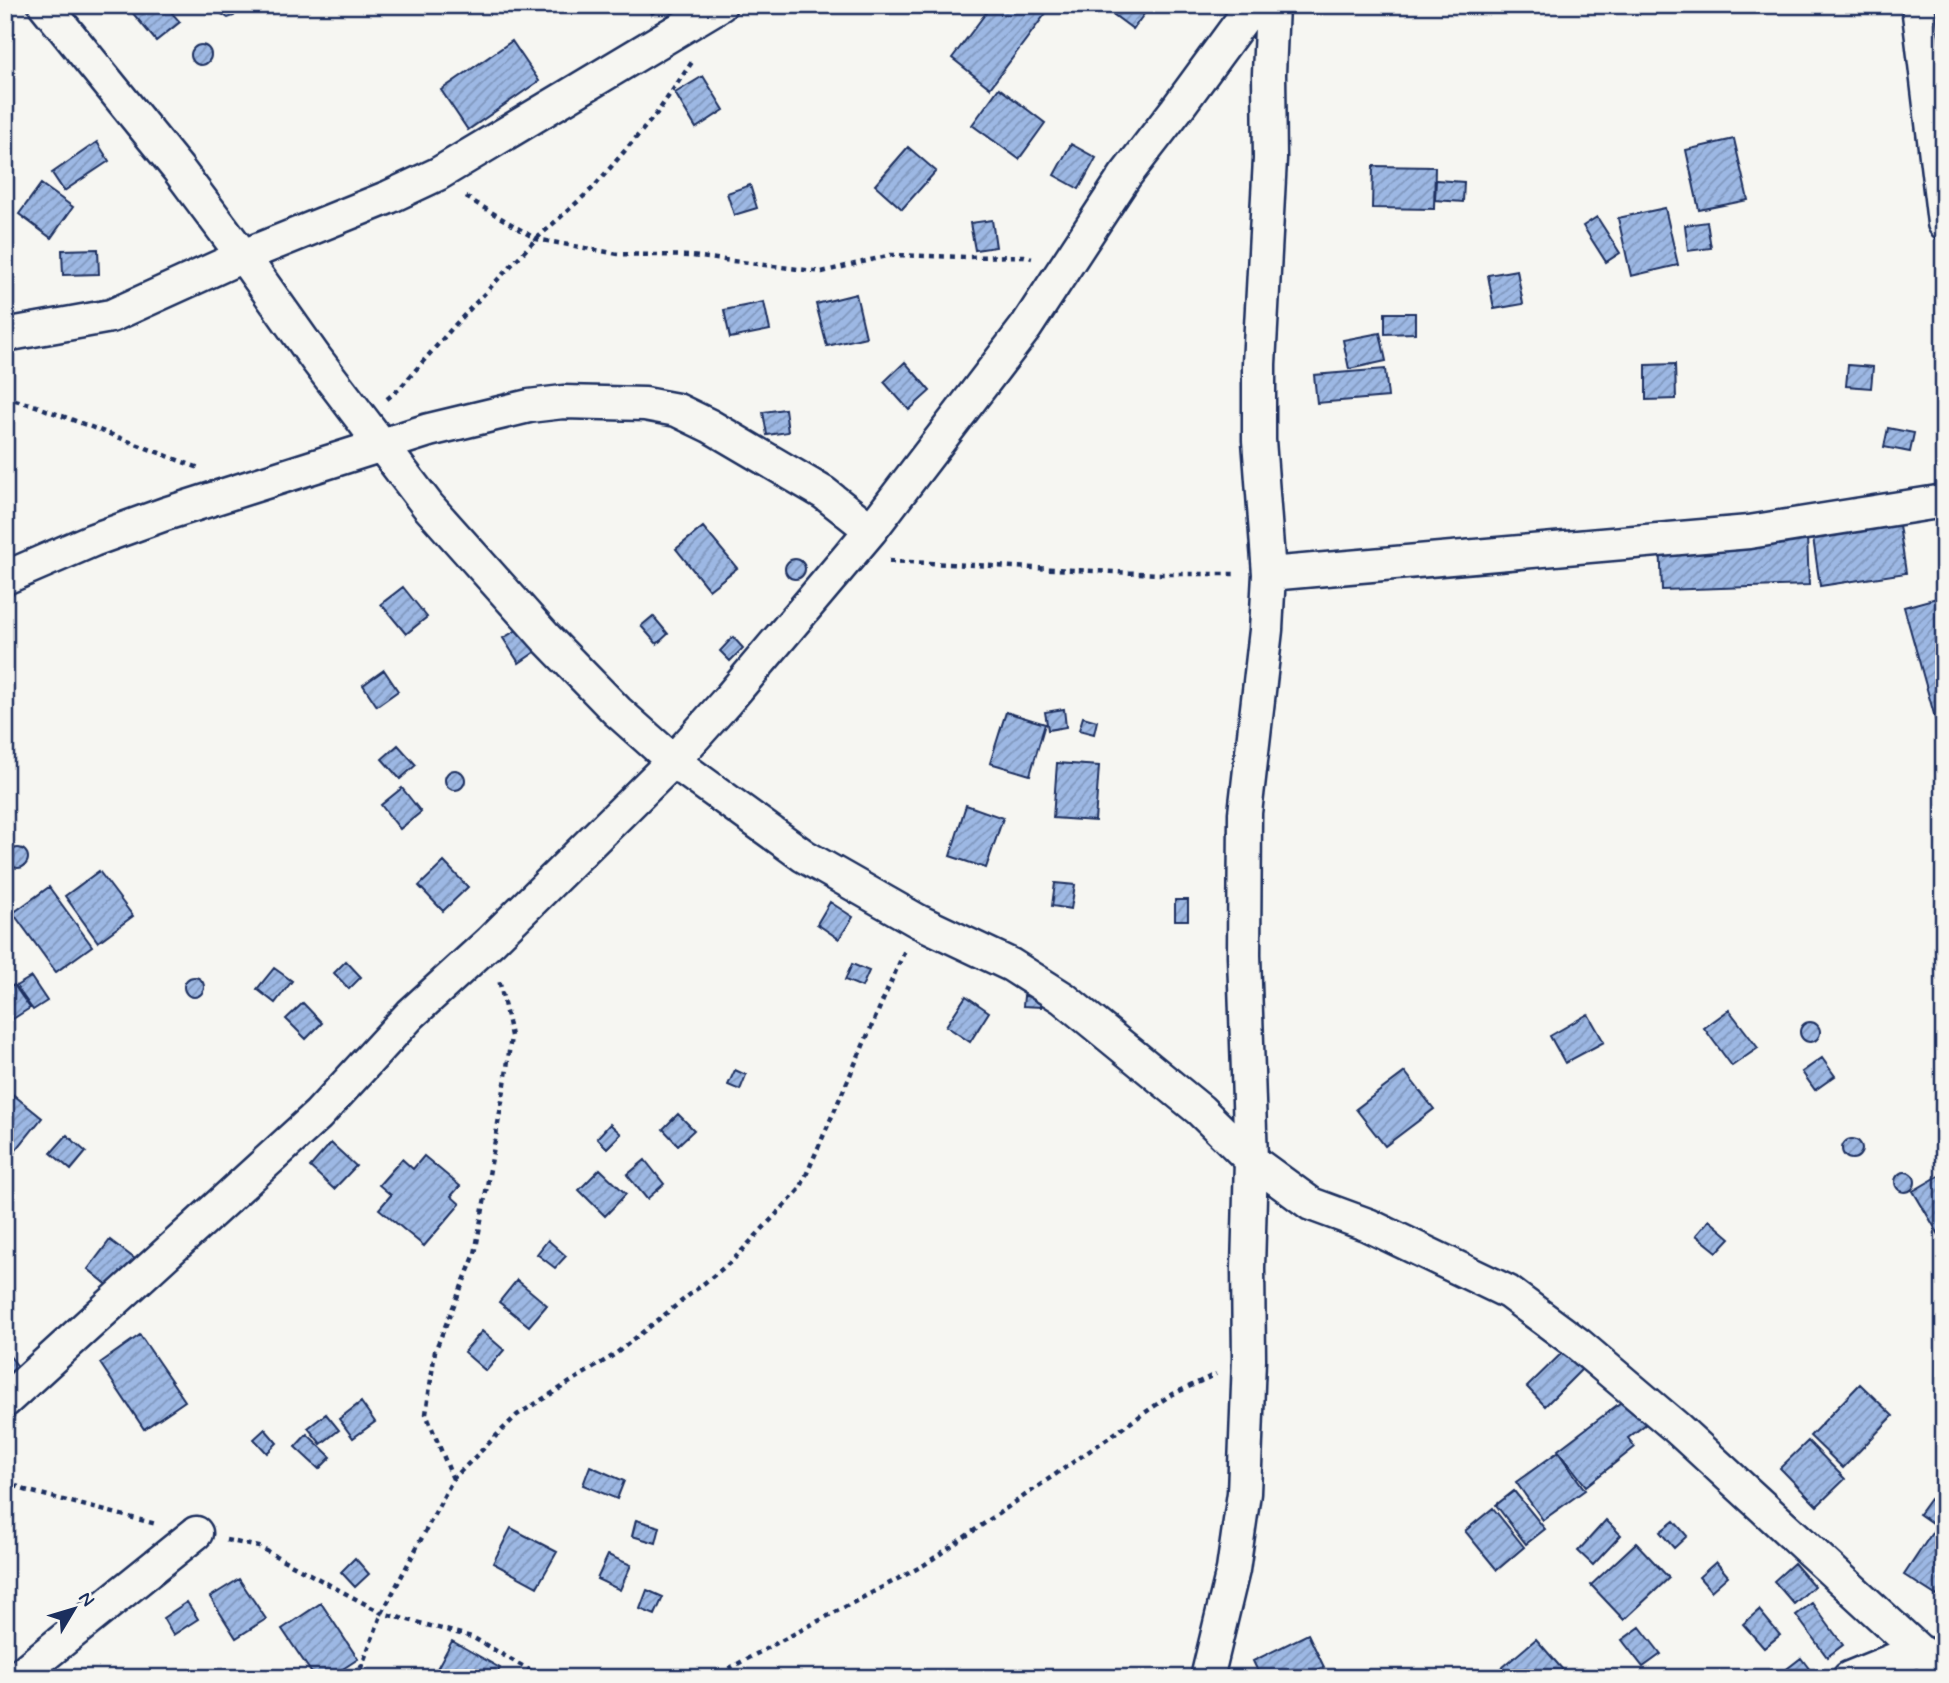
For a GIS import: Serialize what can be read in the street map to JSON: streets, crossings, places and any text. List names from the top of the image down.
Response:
{
  "north": "top right"
}
